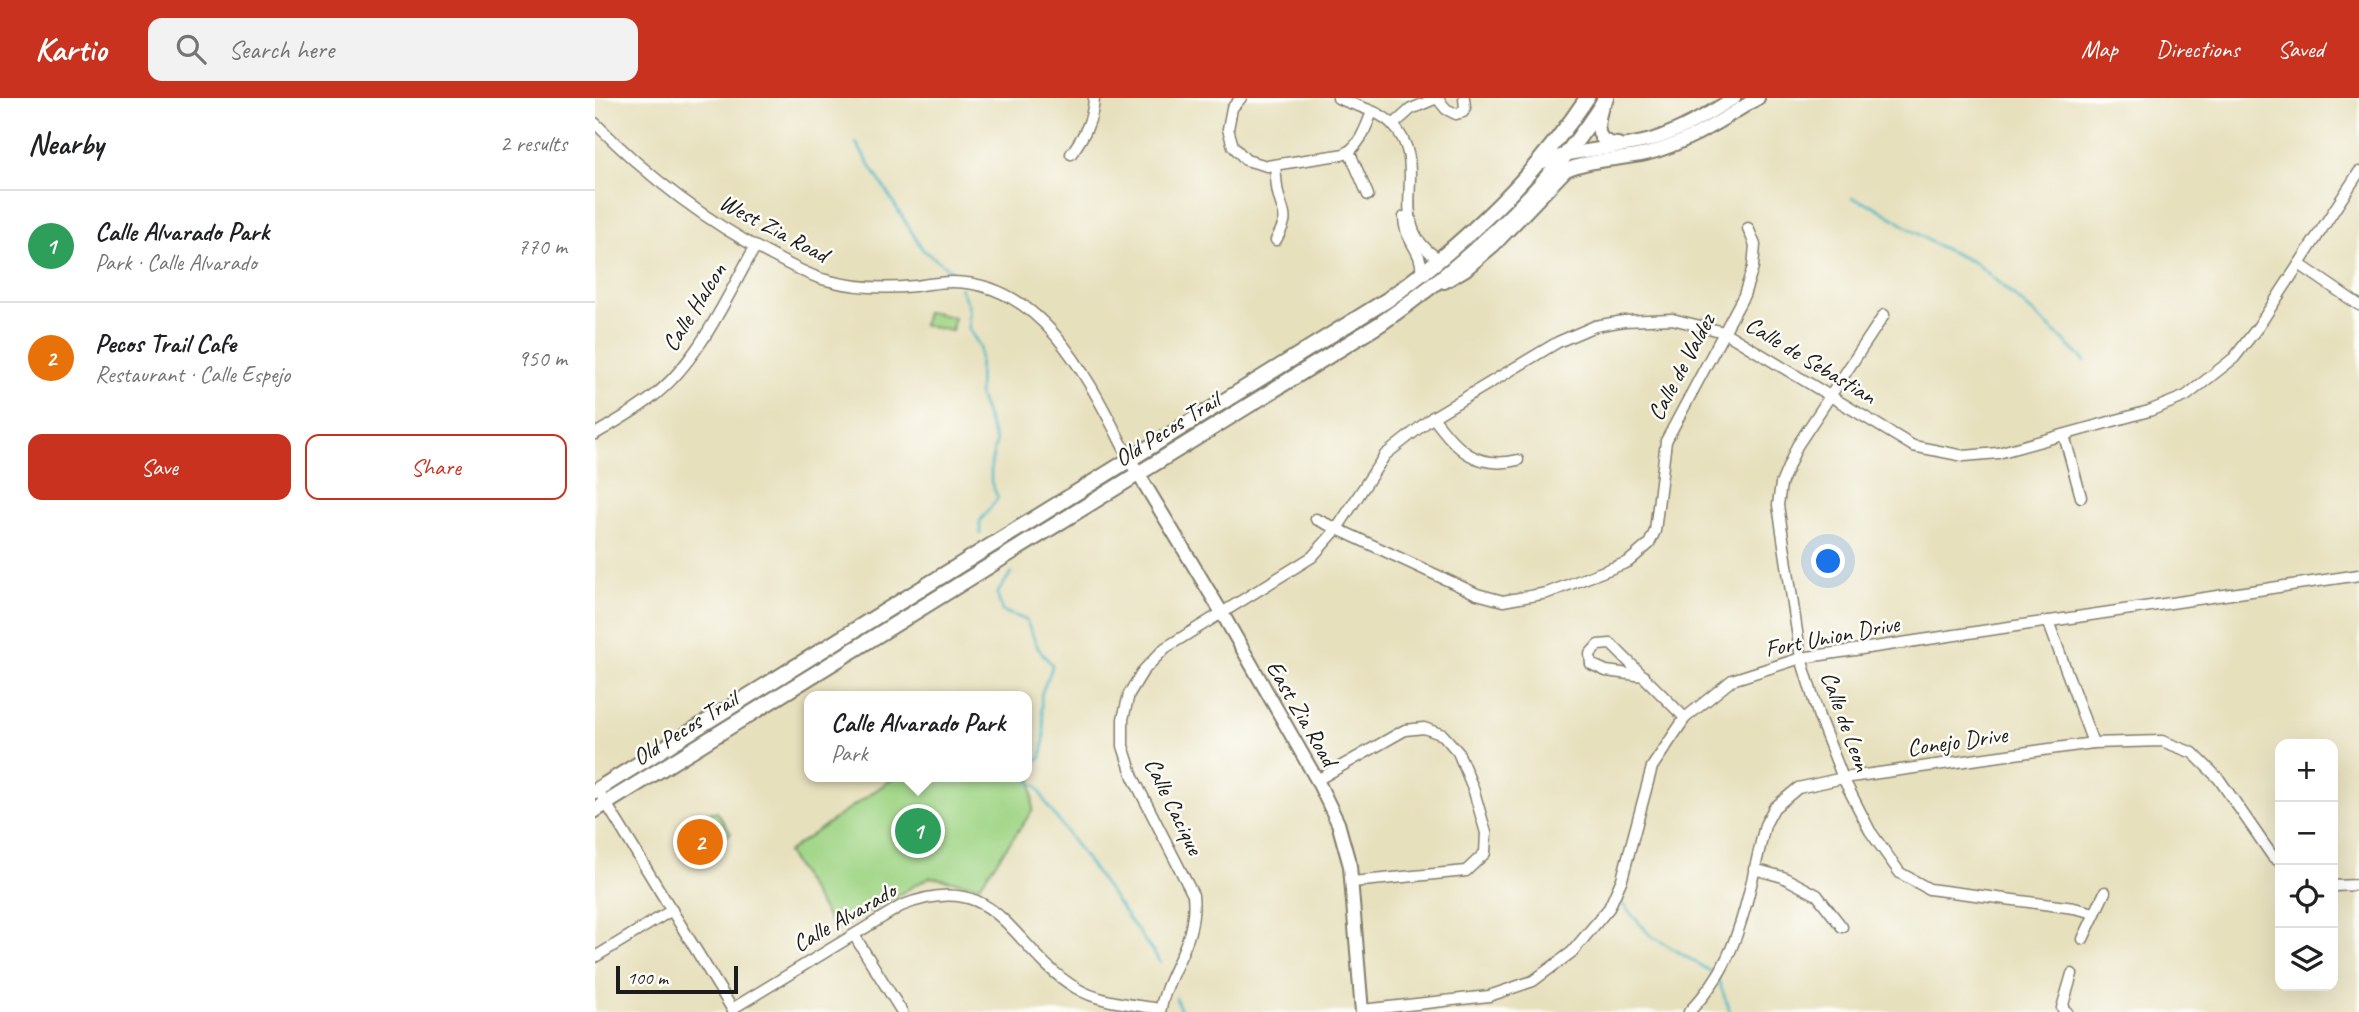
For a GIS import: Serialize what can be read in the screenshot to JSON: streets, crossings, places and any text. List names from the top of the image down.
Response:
{
  "streets": {
    "main road": ["Old Pecos Trail", "East Zia Road"],
    "street": [
      "West Zia Road",
      "Calle Halcon",
      "Calle de Sebastian",
      "Calle de Valdez",
      "Fort Union Drive",
      "Calle de Leon",
      "Conejo Drive",
      "Calle Cacique",
      "Calle Alvarado"
    ]
  },
  "crossings": [
    ["West Zia Road", "Calle Halcon"],
    ["West Zia Road", "Old Pecos Trail"],
    ["West Zia Road", "East Zia Road"],
    ["Calle de Sebastian", "Calle de Valdez"],
    ["Calle de Sebastian", "East Zia Road"],
    ["Calle de Sebastian", "Calle de Leon"],
    ["Calle de Sebastian", "Calle Cacique"],
    ["Old Pecos Trail", "East Zia Road"],
    ["Fort Union Drive", "East Zia Road"],
    ["Fort Union Drive", "Calle de Leon"],
    ["East Zia Road", "Calle Cacique"],
    ["Calle de Leon", "Conejo Drive"],
    ["Calle Cacique", "Calle Alvarado"]
  ],
  "scale_bar": "100 m",
  "page": {
    "header": "Kartio",
    "search": "Search here",
    "nav": ["Map", "Directions", "Saved"],
    "heading": ["Nearby", "2 results"],
    "list": [
      {
        "mark": "1",
        "name": "Calle Alvarado Park",
        "note": "Park · Calle Alvarado",
        "value": "770 m"
      },
      {
        "mark": "2",
        "name": "Pecos Trail Cafe",
        "note": "Restaurant · Calle Espejo",
        "value": "950 m"
      }
    ],
    "buttons": ["Save", "Share"],
    "popup": ["Calle Alvarado Park", "Park"],
    "map_buttons": ["+", "−"],
    "pins": ["1", "2"],
    "scale": "100 m"
  }
}
